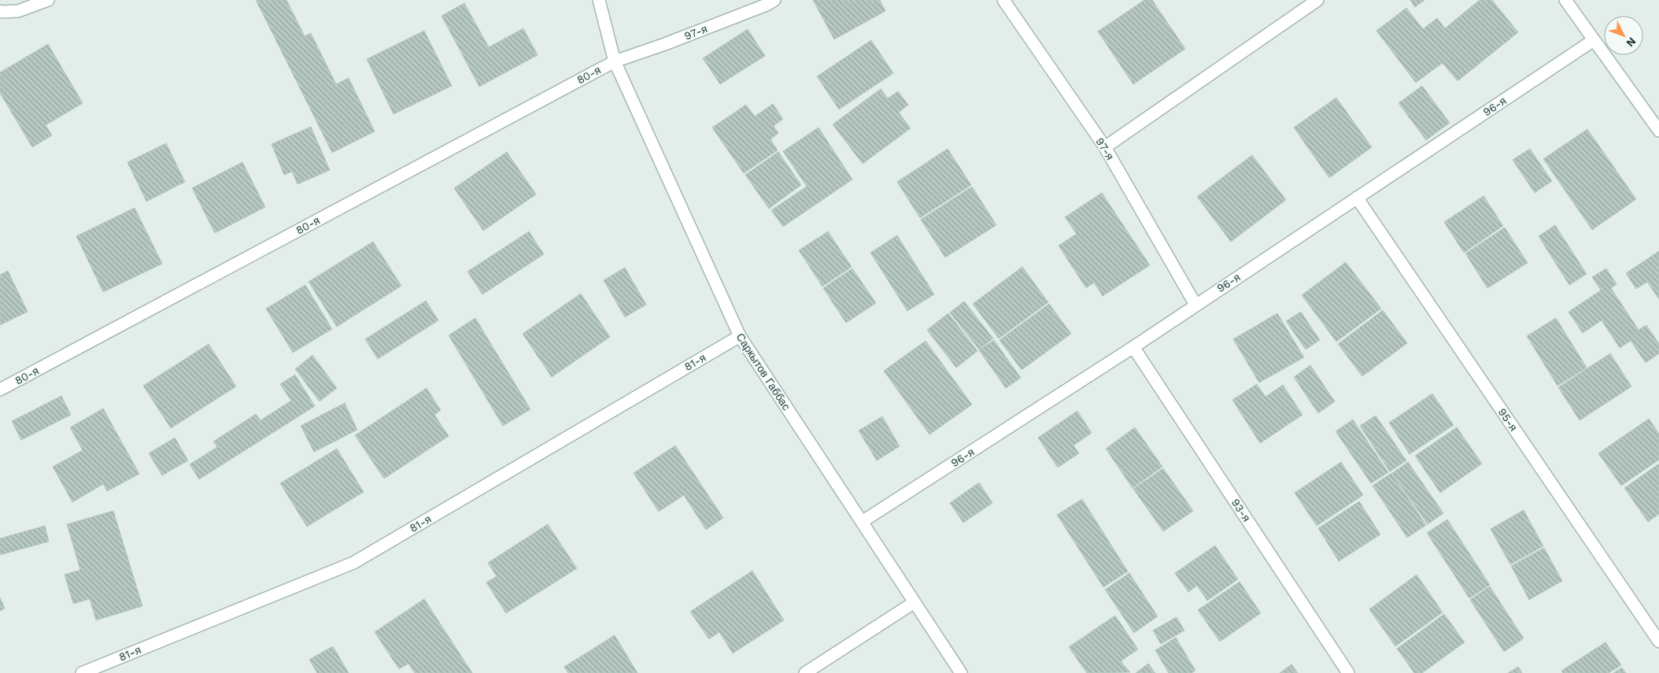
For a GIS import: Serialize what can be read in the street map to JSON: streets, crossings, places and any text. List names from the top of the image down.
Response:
{
  "streets": {
    "street": [
      "97-я",
      "80-я",
      "96-я",
      "81-я",
      "Саркытов Габбас",
      "95-я",
      "93-я"
    ]
  },
  "crossings": [
    ["97-я", "80-я"],
    ["97-я", "96-я"],
    ["97-я", "Саркытов Габбас"],
    ["80-я", "Саркытов Габбас"],
    ["96-я", "Саркытов Габбас"],
    ["96-я", "95-я"],
    ["96-я", "93-я"],
    ["81-я", "Саркытов Габбас"]
  ],
  "north": "bottom right"
}
